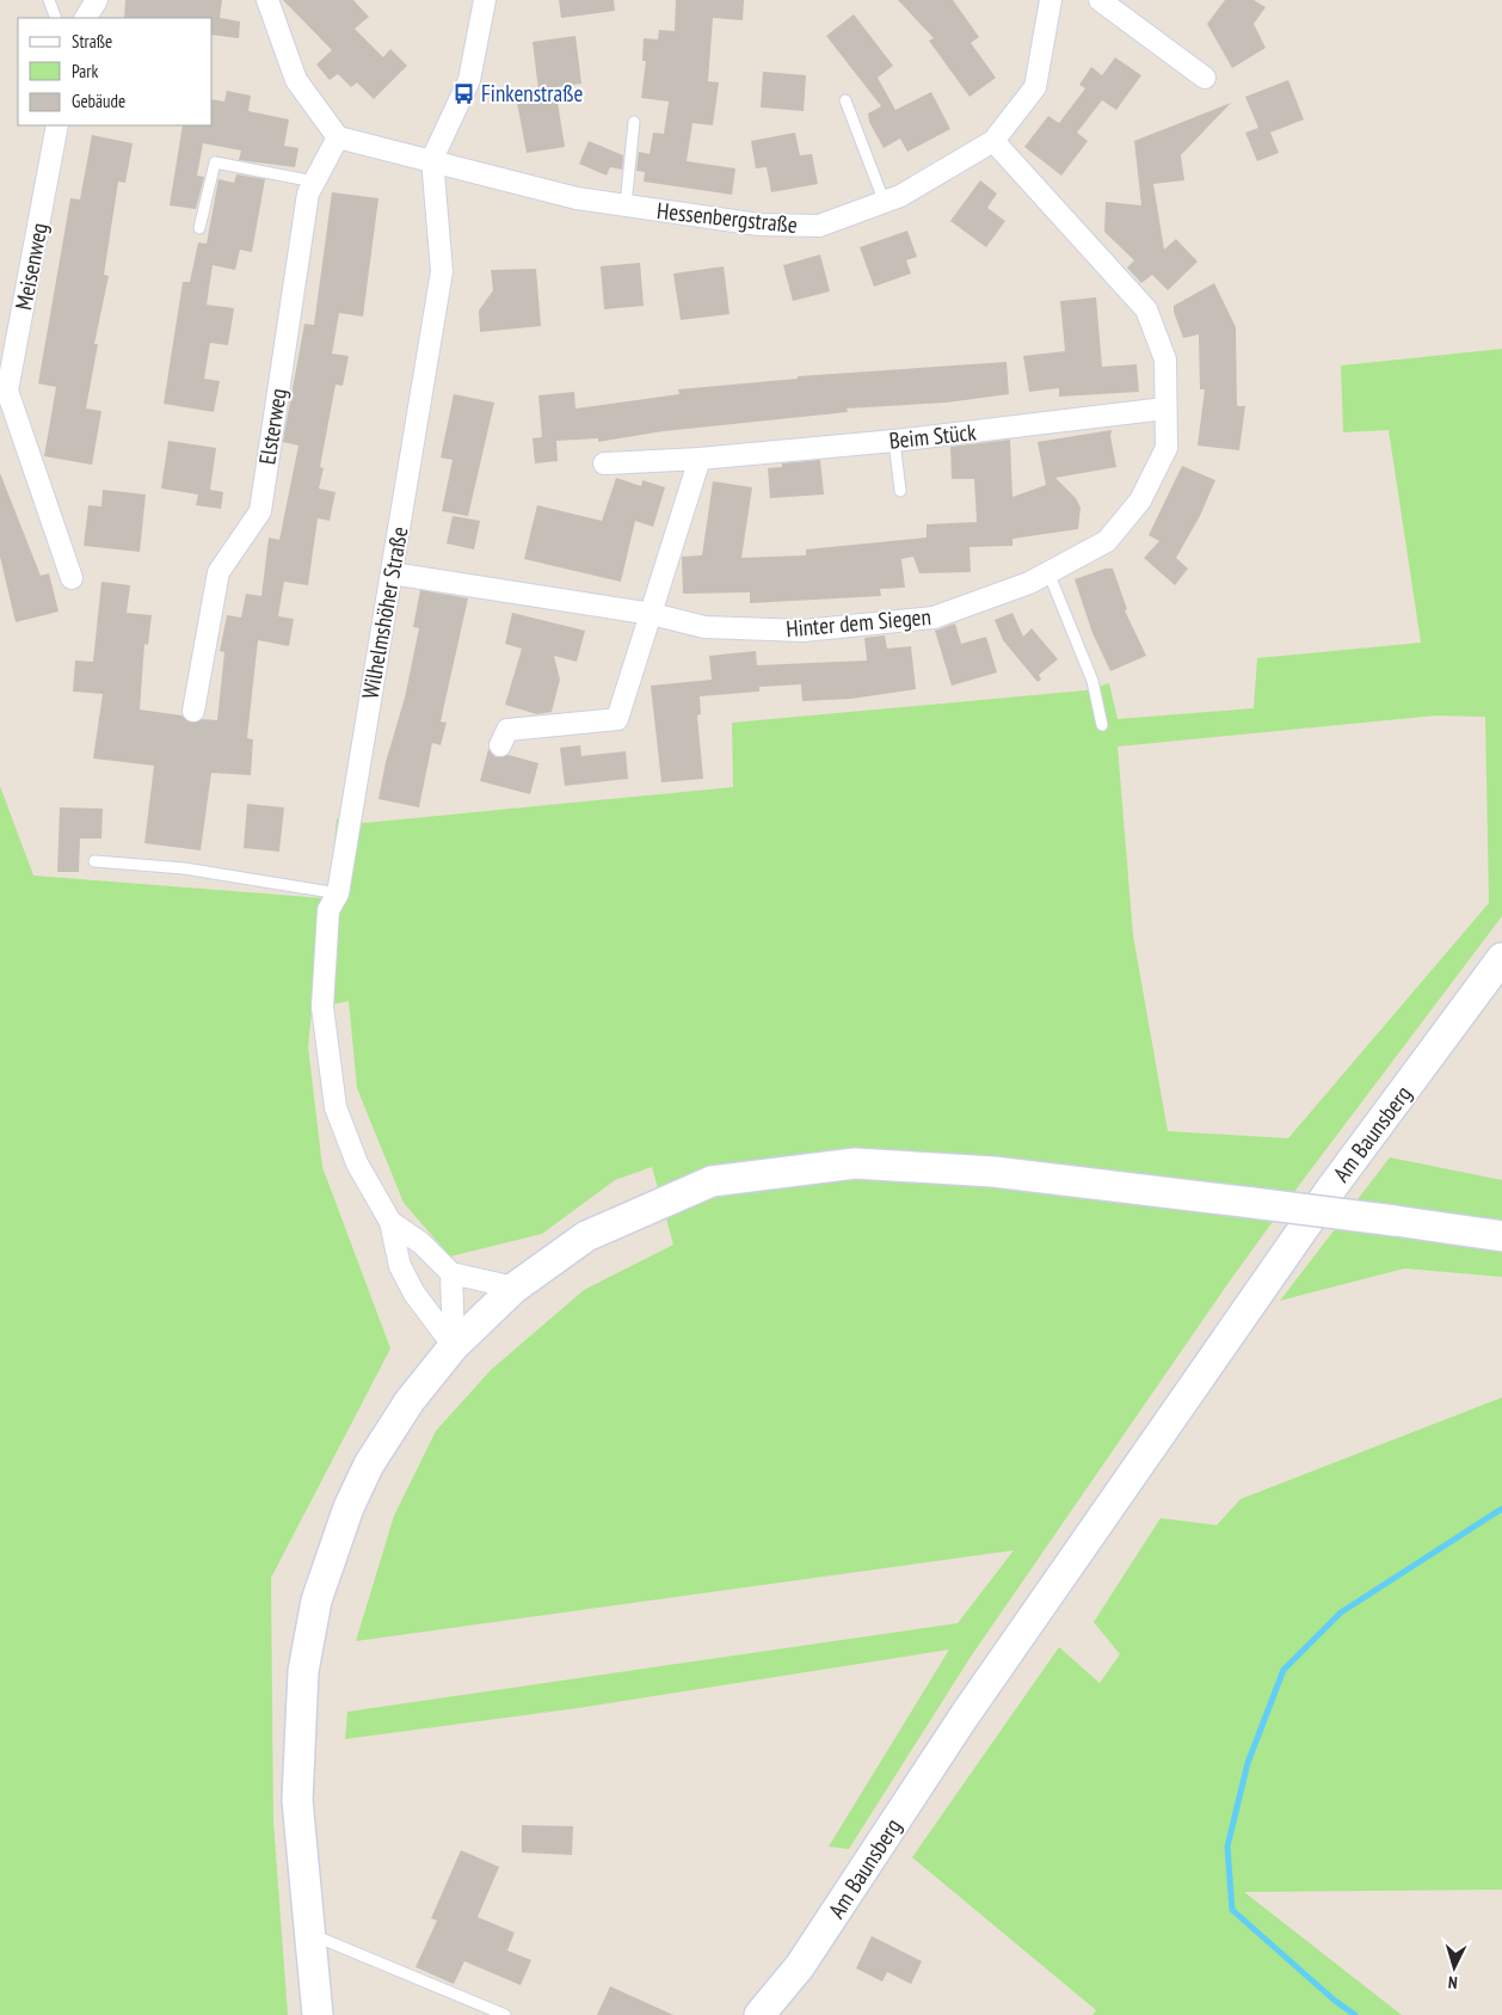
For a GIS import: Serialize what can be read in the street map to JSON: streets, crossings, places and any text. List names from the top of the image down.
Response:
{
  "streets": {
    "street": [
      "Hessenbergstraße",
      "Meisenweg",
      "Elsterweg",
      "Beim Stück",
      "Wilhelmshöher Straße",
      "Hinter dem Siegen",
      "Am Baunsberg"
    ]
  },
  "crossings": [
    ["Hessenbergstraße", "Wilhelmshöher Straße"],
    ["Hessenbergstraße", "Hinter dem Siegen"],
    ["Beim Stück", "Hinter dem Siegen"],
    ["Wilhelmshöher Straße", "Hinter dem Siegen"]
  ],
  "places": {
    "bus stop": ["Finkenstraße"]
  },
  "legend": ["Straße", "Park", "Gebäude"],
  "north": "bottom"
}
